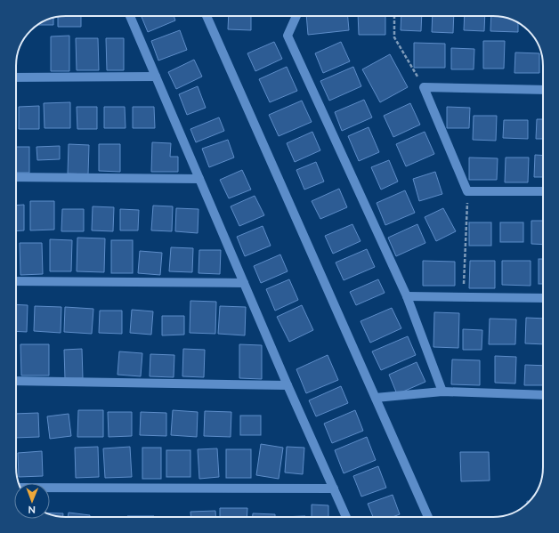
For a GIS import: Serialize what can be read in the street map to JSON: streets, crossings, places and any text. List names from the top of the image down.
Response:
{
  "north": "bottom"
}
